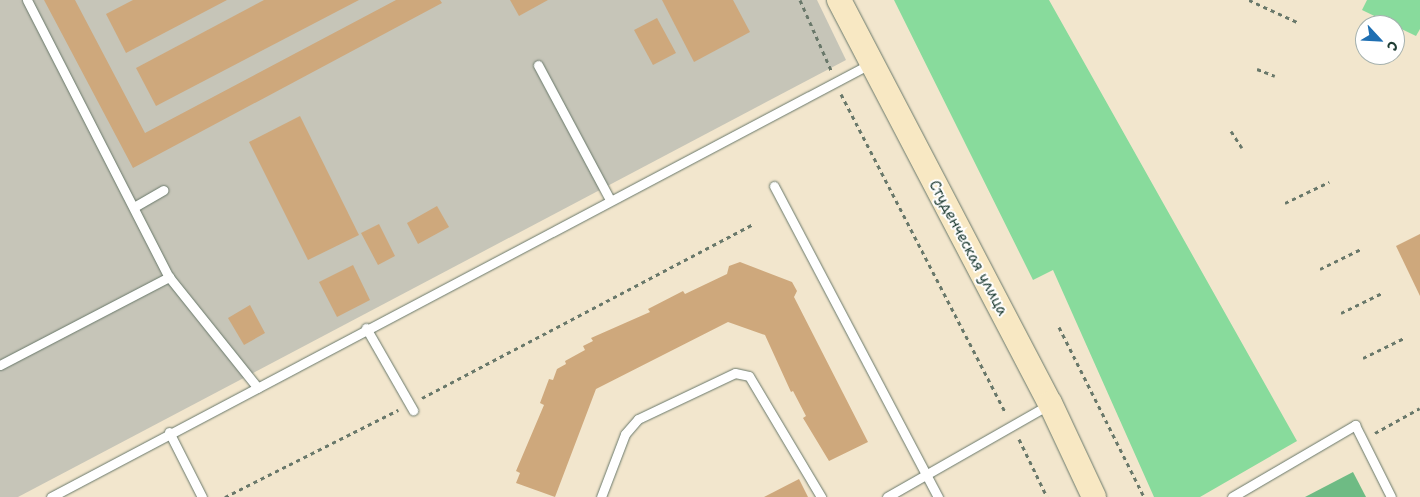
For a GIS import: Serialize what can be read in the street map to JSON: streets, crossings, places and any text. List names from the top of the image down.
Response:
{
  "streets": {
    "main road": ["Студенческая улица"]
  },
  "north": "bottom right"
}
